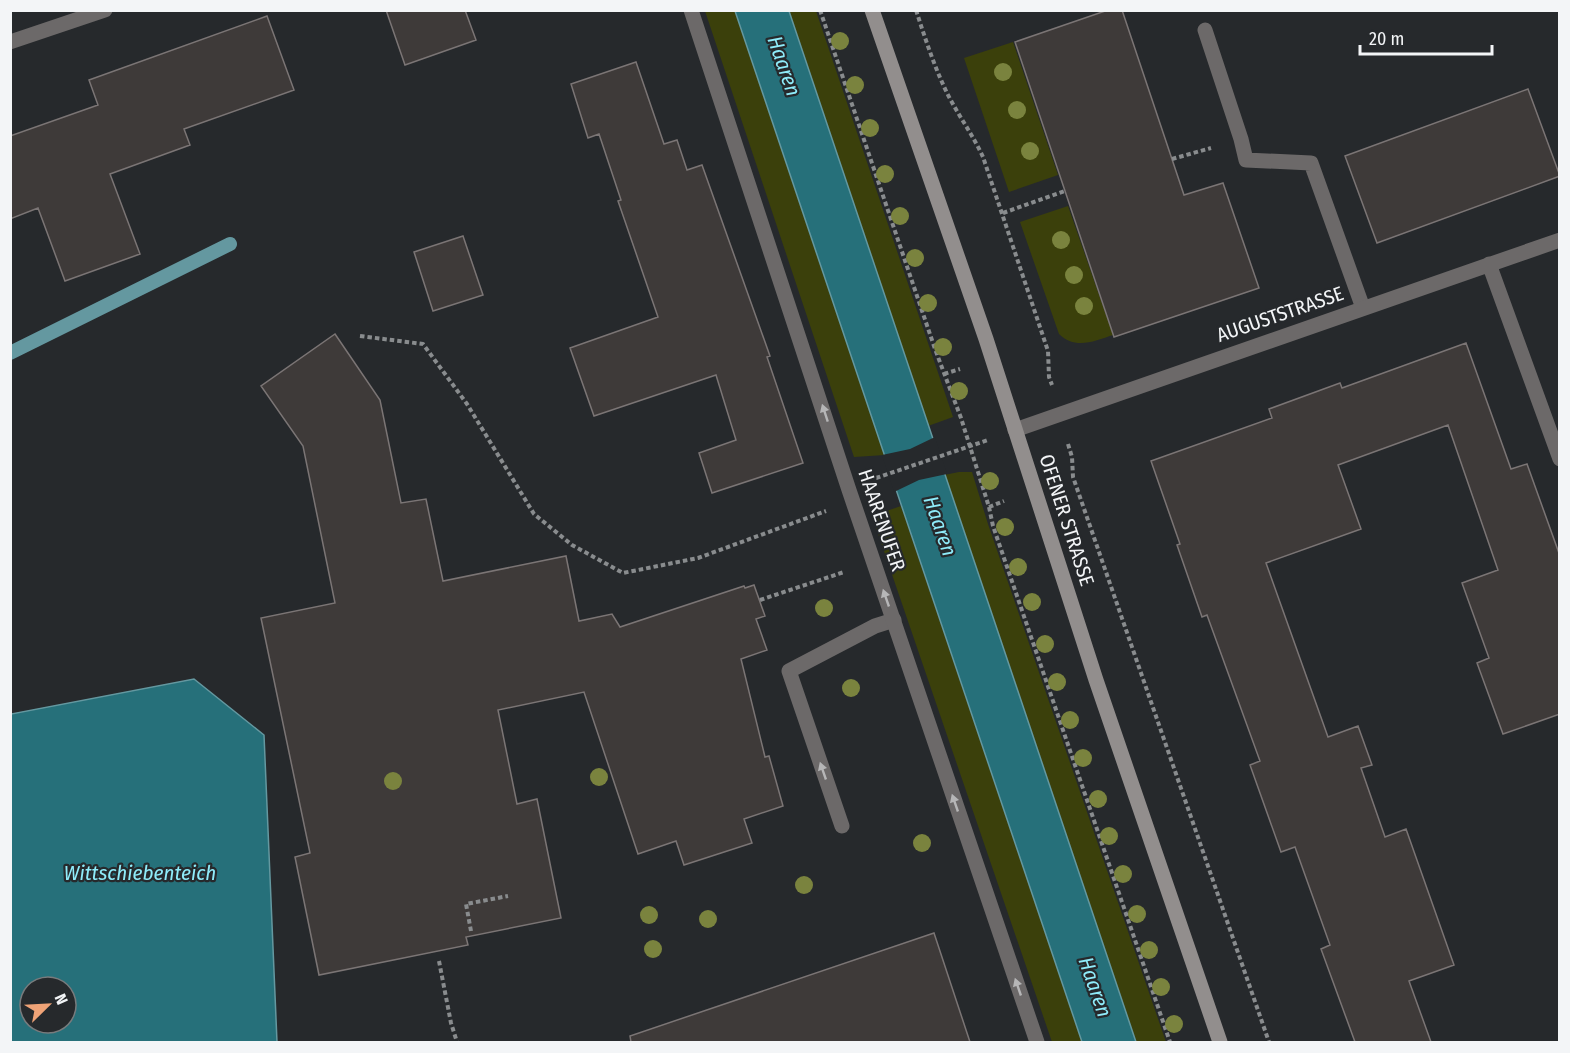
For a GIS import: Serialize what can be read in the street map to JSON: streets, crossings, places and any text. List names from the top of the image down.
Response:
{
  "streets": {
    "main road": ["OFENER STRASSE"],
    "street": ["AUGUSTSTRASSE", "HAARENUFER"]
  },
  "crossings": [
    ["AUGUSTSTRASSE", "OFENER STRASSE"]
  ],
  "one_way": ["HAARENUFER"],
  "water": ["Haaren", "Wittschiebenteich"],
  "scale_bar": "20 m",
  "north": "top right"
}
